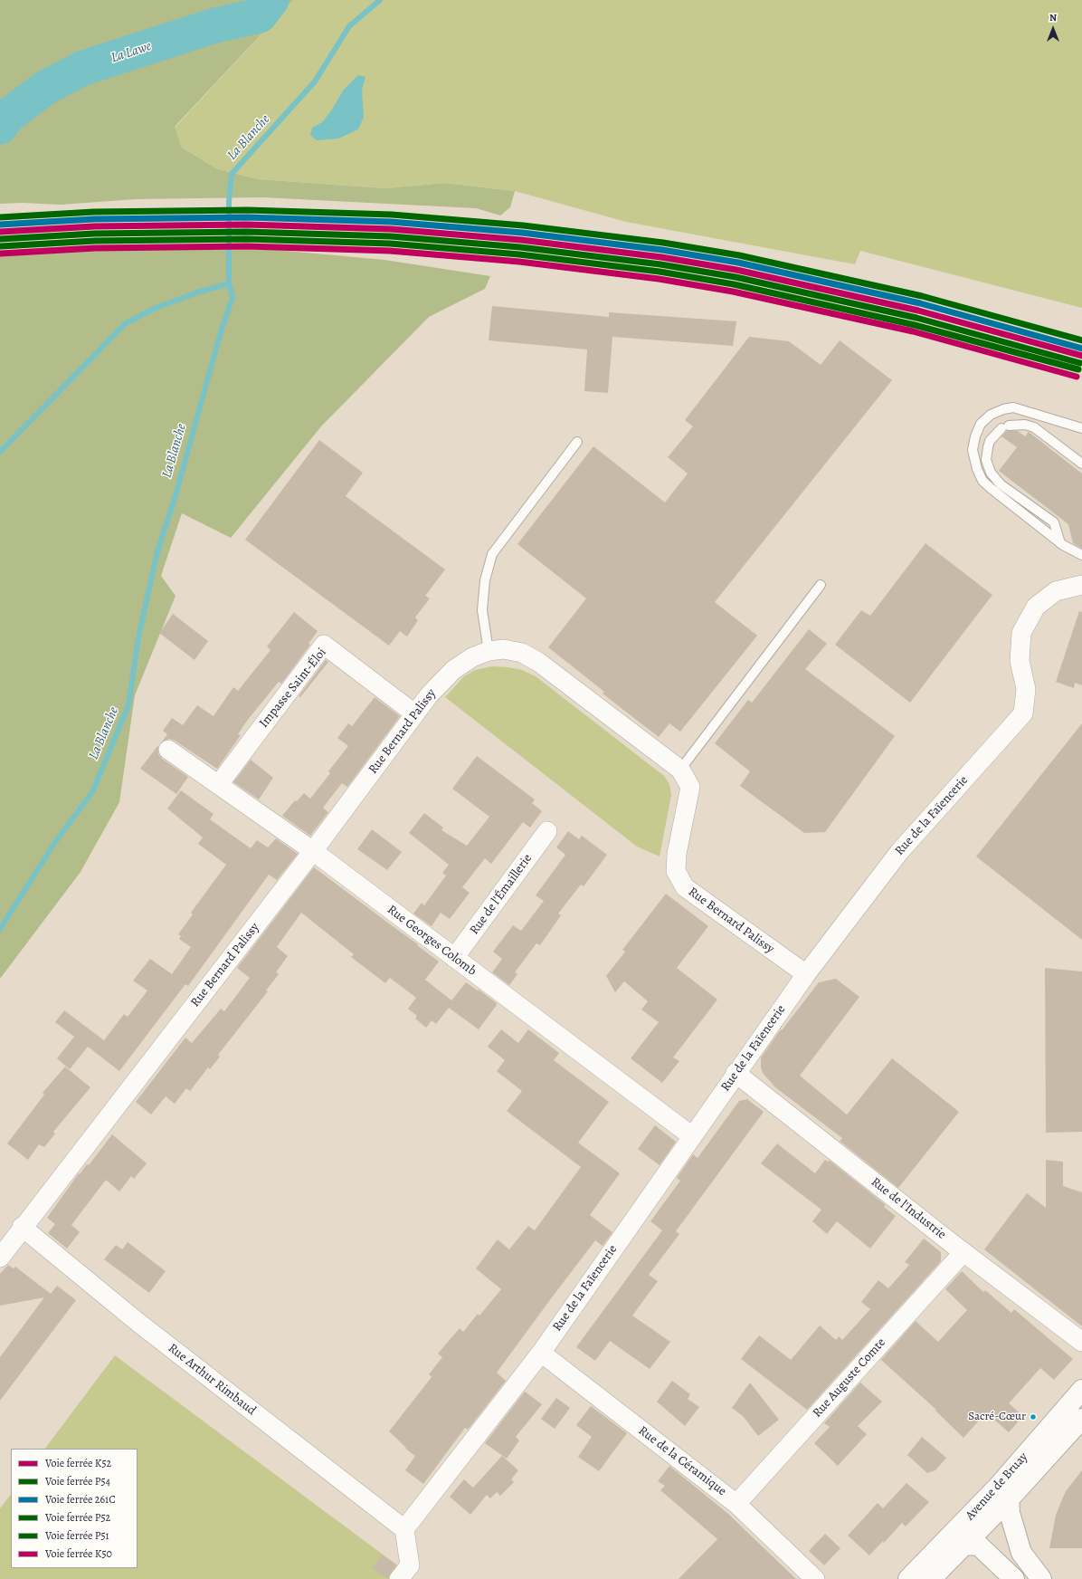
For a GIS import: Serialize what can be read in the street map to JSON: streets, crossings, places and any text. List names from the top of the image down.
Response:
{
  "streets": {
    "main road": ["Avenue de Bruay"],
    "street": [
      "Impasse Saint-Éloi",
      "Rue Bernard Palissy",
      "Rue de la Faïencerie",
      "Rue de l'Émaillerie",
      "Rue Georges Colomb",
      "Rue de l'Industrie",
      "Rue Auguste Comte",
      "Rue Arthur Rimbaud",
      "Rue de la Céramique"
    ]
  },
  "crossings": [
    ["Impasse Saint-Éloi", "Rue Bernard Palissy"],
    ["Impasse Saint-Éloi", "Rue Georges Colomb"],
    ["Rue Bernard Palissy", "Rue de la Faïencerie"],
    ["Rue Bernard Palissy", "Rue Georges Colomb"],
    ["Rue Bernard Palissy", "Rue Arthur Rimbaud"],
    ["Rue de la Faïencerie", "Rue Georges Colomb"],
    ["Rue de la Faïencerie", "Rue de l'Industrie"],
    ["Rue de la Faïencerie", "Rue Arthur Rimbaud"],
    ["Rue de la Faïencerie", "Rue de la Céramique"],
    ["Rue de l'Émaillerie", "Rue Georges Colomb"],
    ["Rue de l'Industrie", "Rue Auguste Comte"],
    ["Rue Auguste Comte", "Rue de la Céramique"]
  ],
  "water": ["La Lawe", "La Blanche"],
  "places": ["Sacré-Cœur"],
  "lines": [
    "rail line P51",
    "rail line 261C",
    "rail line K52",
    "rail line P54",
    "rail line P52",
    "rail line K50"
  ],
  "legend": [
    "Voie ferrée K52",
    "Voie ferrée P54",
    "Voie ferrée 261C",
    "Voie ferrée P52",
    "Voie ferrée P51",
    "Voie ferrée K50"
  ],
  "north": "top"
}
